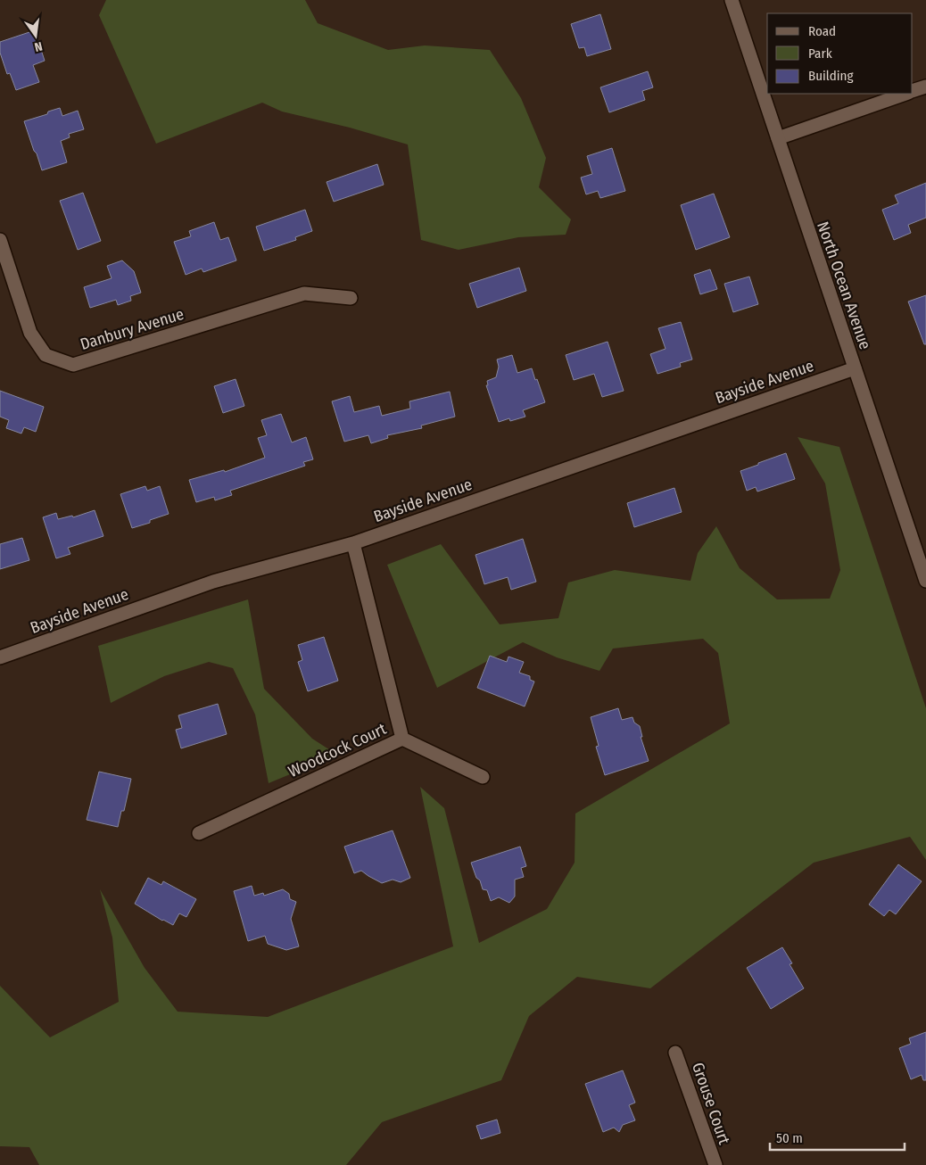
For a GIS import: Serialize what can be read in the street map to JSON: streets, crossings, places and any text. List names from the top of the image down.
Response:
{
  "streets": {
    "street": [
      "North Ocean Avenue",
      "Danbury Avenue",
      "Bayside Avenue",
      "Woodcock Court",
      "Grouse Court"
    ]
  },
  "crossings": [
    ["North Ocean Avenue", "Bayside Avenue"],
    ["Bayside Avenue", "Woodcock Court"]
  ],
  "legend": ["Road", "Park", "Building"],
  "scale_bar": "50 m",
  "north": "bottom"
}
